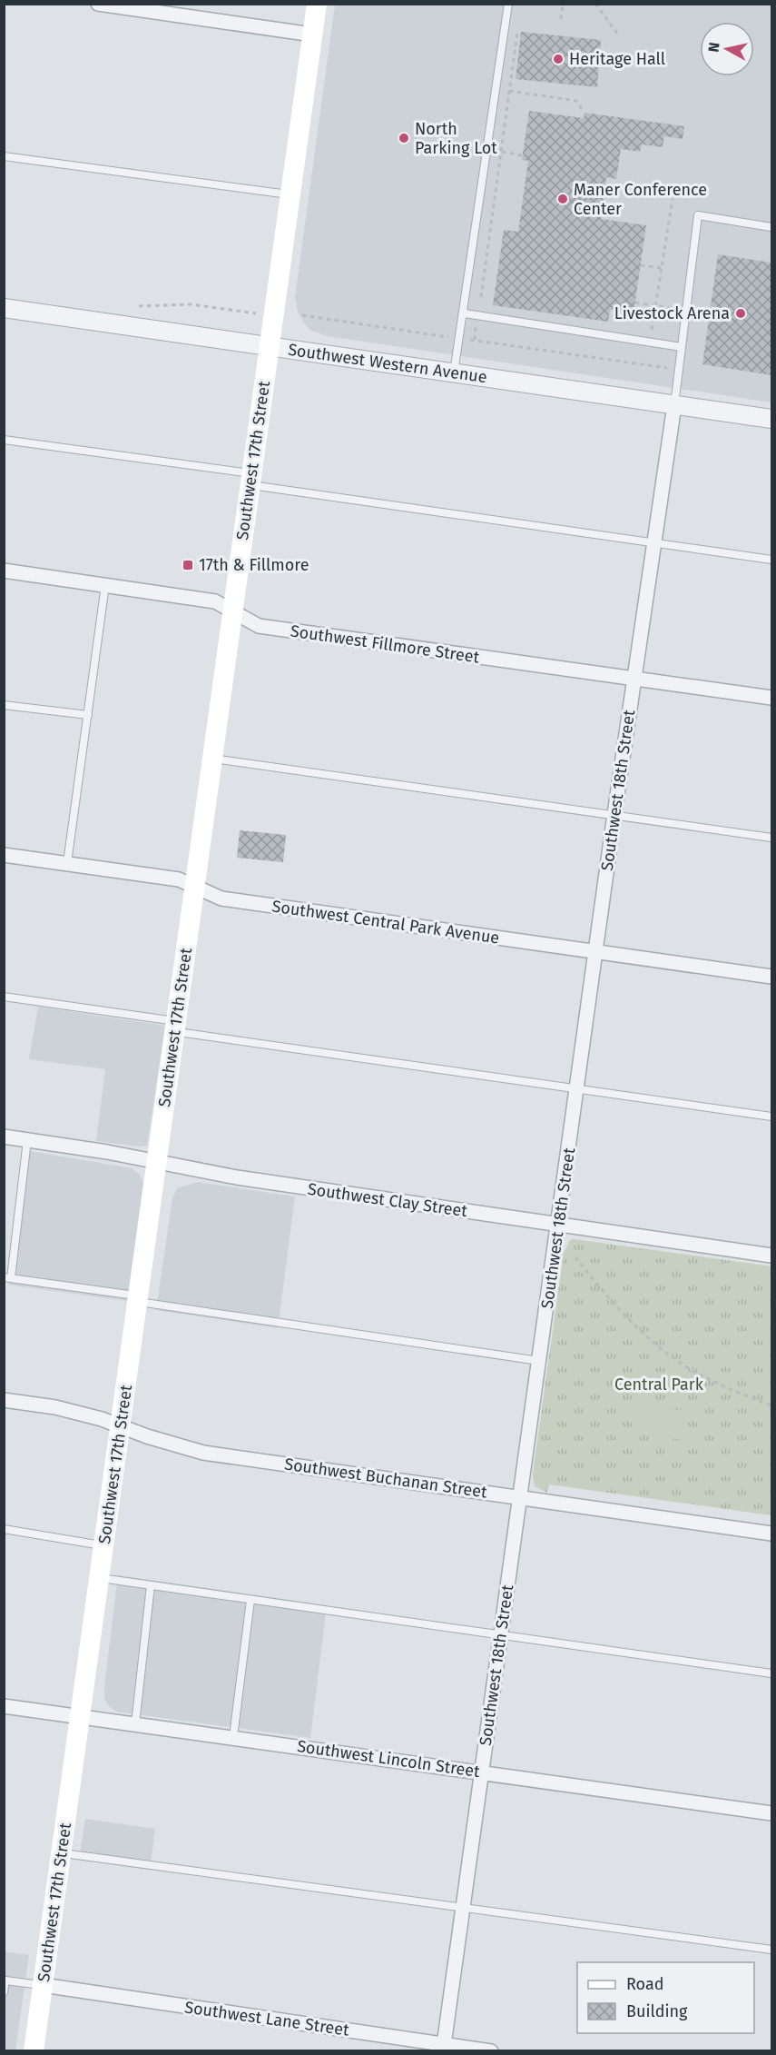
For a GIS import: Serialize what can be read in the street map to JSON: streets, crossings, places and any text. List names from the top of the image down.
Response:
{
  "streets": {
    "main road": ["Southwest 17th Street"],
    "street": [
      "Southwest Western Avenue",
      "Southwest Fillmore Street",
      "Southwest 18th Street",
      "Southwest Central Park Avenue",
      "Southwest Clay Street",
      "Southwest Buchanan Street",
      "Southwest Lincoln Street",
      "Southwest Lane Street"
    ]
  },
  "crossings": [
    ["Southwest Western Avenue", "Southwest 17th Street"],
    ["Southwest Western Avenue", "Southwest 18th Street"],
    ["Southwest 17th Street", "Southwest Fillmore Street"],
    ["Southwest 17th Street", "Southwest Central Park Avenue"],
    ["Southwest 17th Street", "Southwest Clay Street"],
    ["Southwest 17th Street", "Southwest Buchanan Street"],
    ["Southwest 17th Street", "Southwest Lincoln Street"],
    ["Southwest 17th Street", "Southwest Lane Street"],
    ["Southwest Fillmore Street", "Southwest 18th Street"],
    ["Southwest 18th Street", "Southwest Central Park Avenue"],
    ["Southwest 18th Street", "Southwest Clay Street"],
    ["Southwest 18th Street", "Southwest Buchanan Street"],
    ["Southwest 18th Street", "Southwest Lincoln Street"],
    ["Southwest 18th Street", "Southwest Lane Street"]
  ],
  "parks": ["Central Park"],
  "places": {
    "other": [
      "Heritage Hall",
      "North Parking Lot",
      "Maner Conference Center",
      "Livestock Arena"
    ],
    "transit": ["17th & Fillmore"]
  },
  "legend": ["Road", "Building"],
  "north": "left"
}
